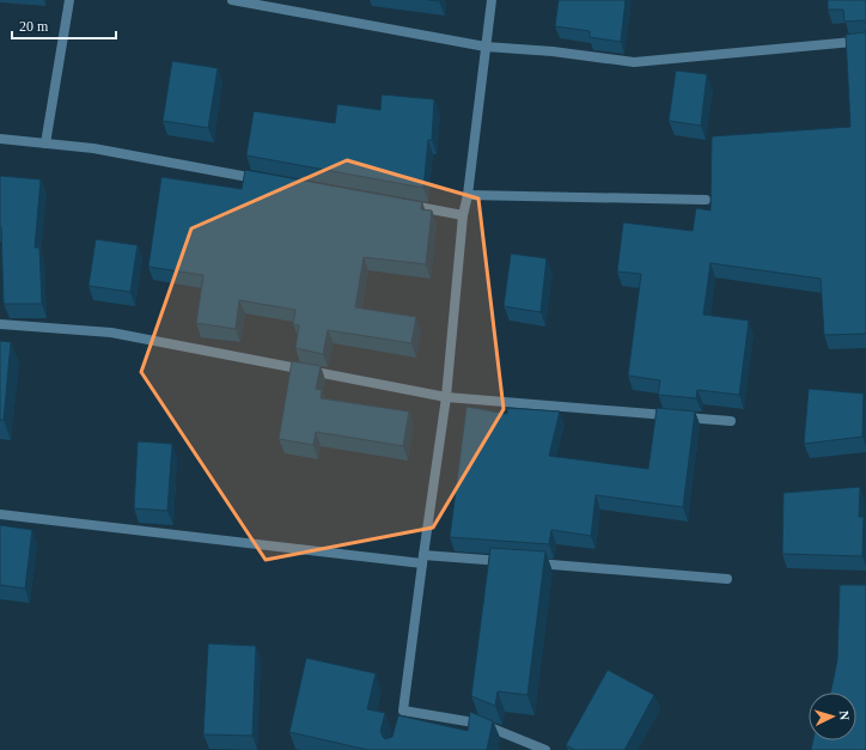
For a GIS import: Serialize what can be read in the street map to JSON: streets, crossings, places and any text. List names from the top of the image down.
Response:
{
  "scale_bar": "20 m",
  "north": "right"
}
